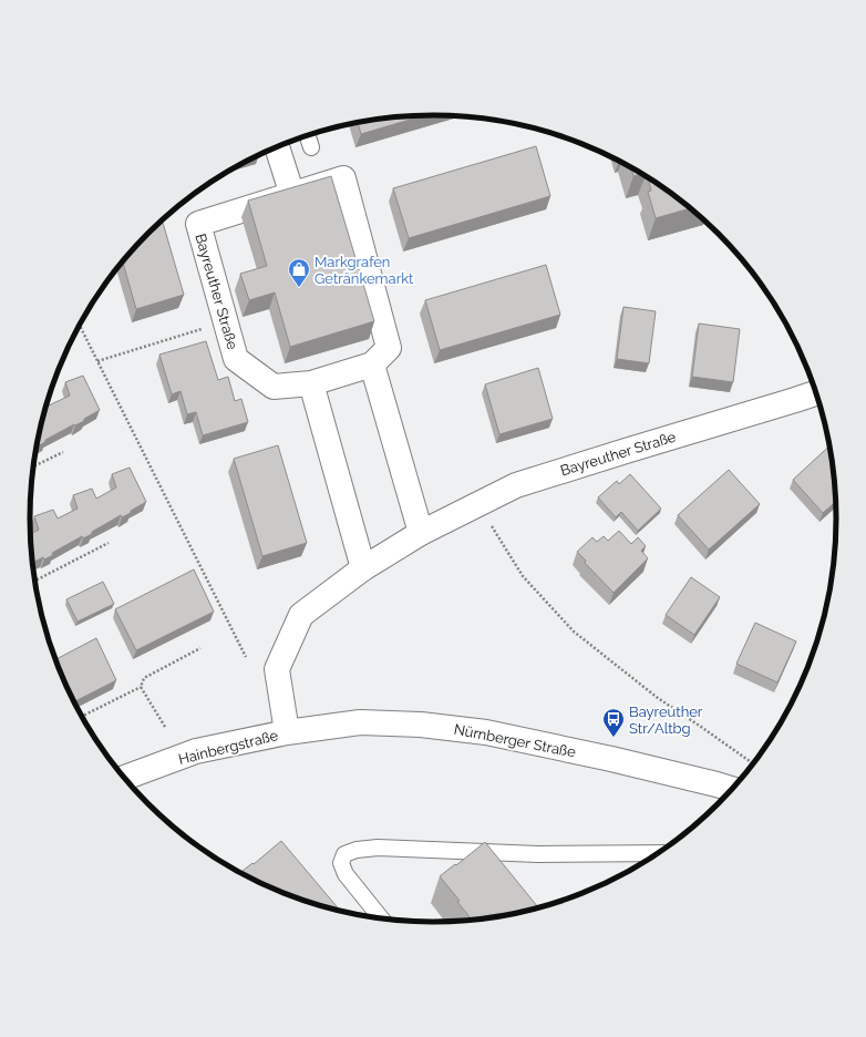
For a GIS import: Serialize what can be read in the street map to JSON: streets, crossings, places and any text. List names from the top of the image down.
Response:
{
  "streets": {
    "street": ["Bayreuther Straße", "Nürnberger Straße", "Hainbergstraße"]
  },
  "crossings": [
    ["Bayreuther Straße", "Nürnberger Straße"],
    ["Bayreuther Straße", "Hainbergstraße"],
    ["Nürnberger Straße", "Hainbergstraße"]
  ],
  "places": {
    "shop": ["Markgrafen Getränkemarkt"],
    "bus stop": ["Bayreuther Str/Altbg"]
  }
}
